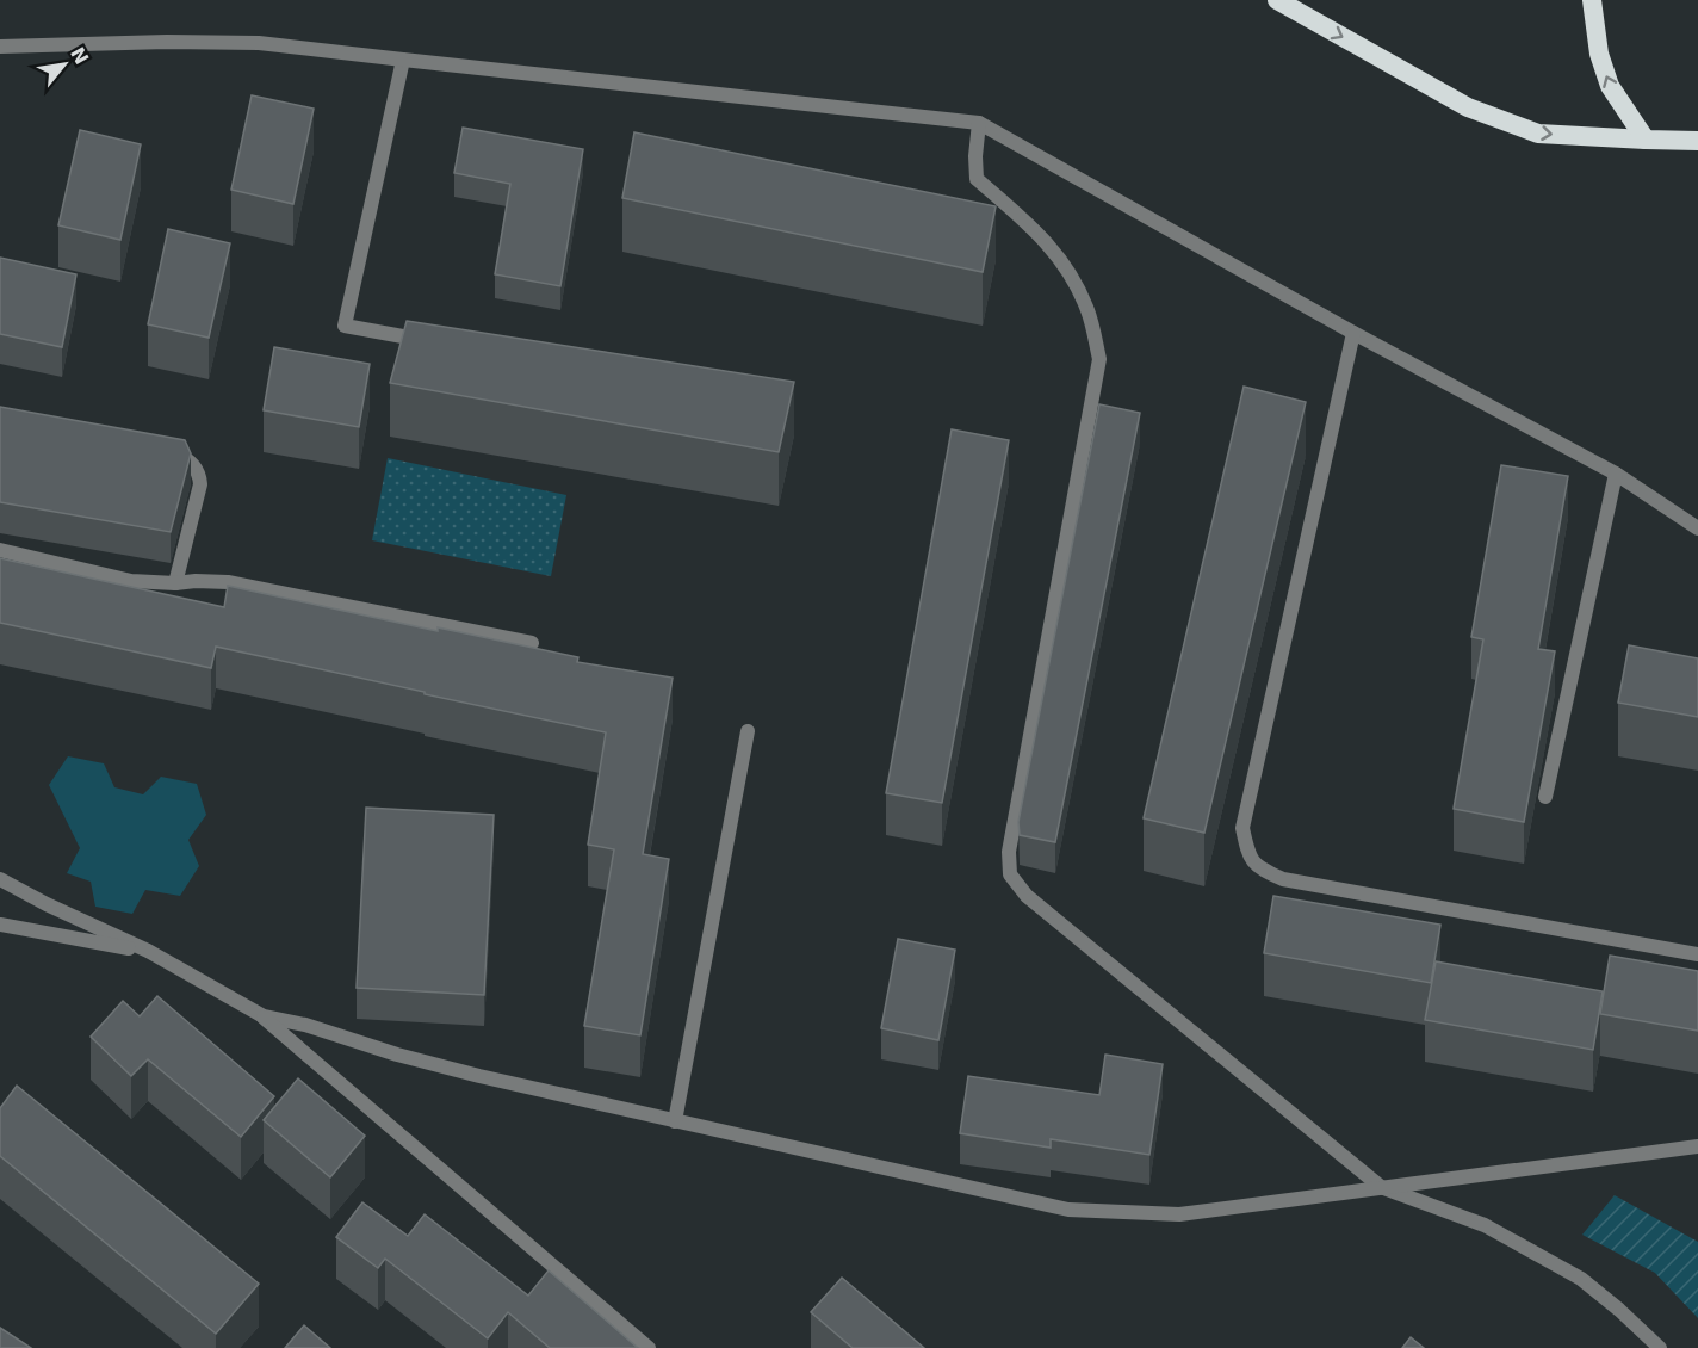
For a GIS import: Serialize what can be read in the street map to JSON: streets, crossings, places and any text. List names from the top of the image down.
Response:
{
  "north": "top right"
}
